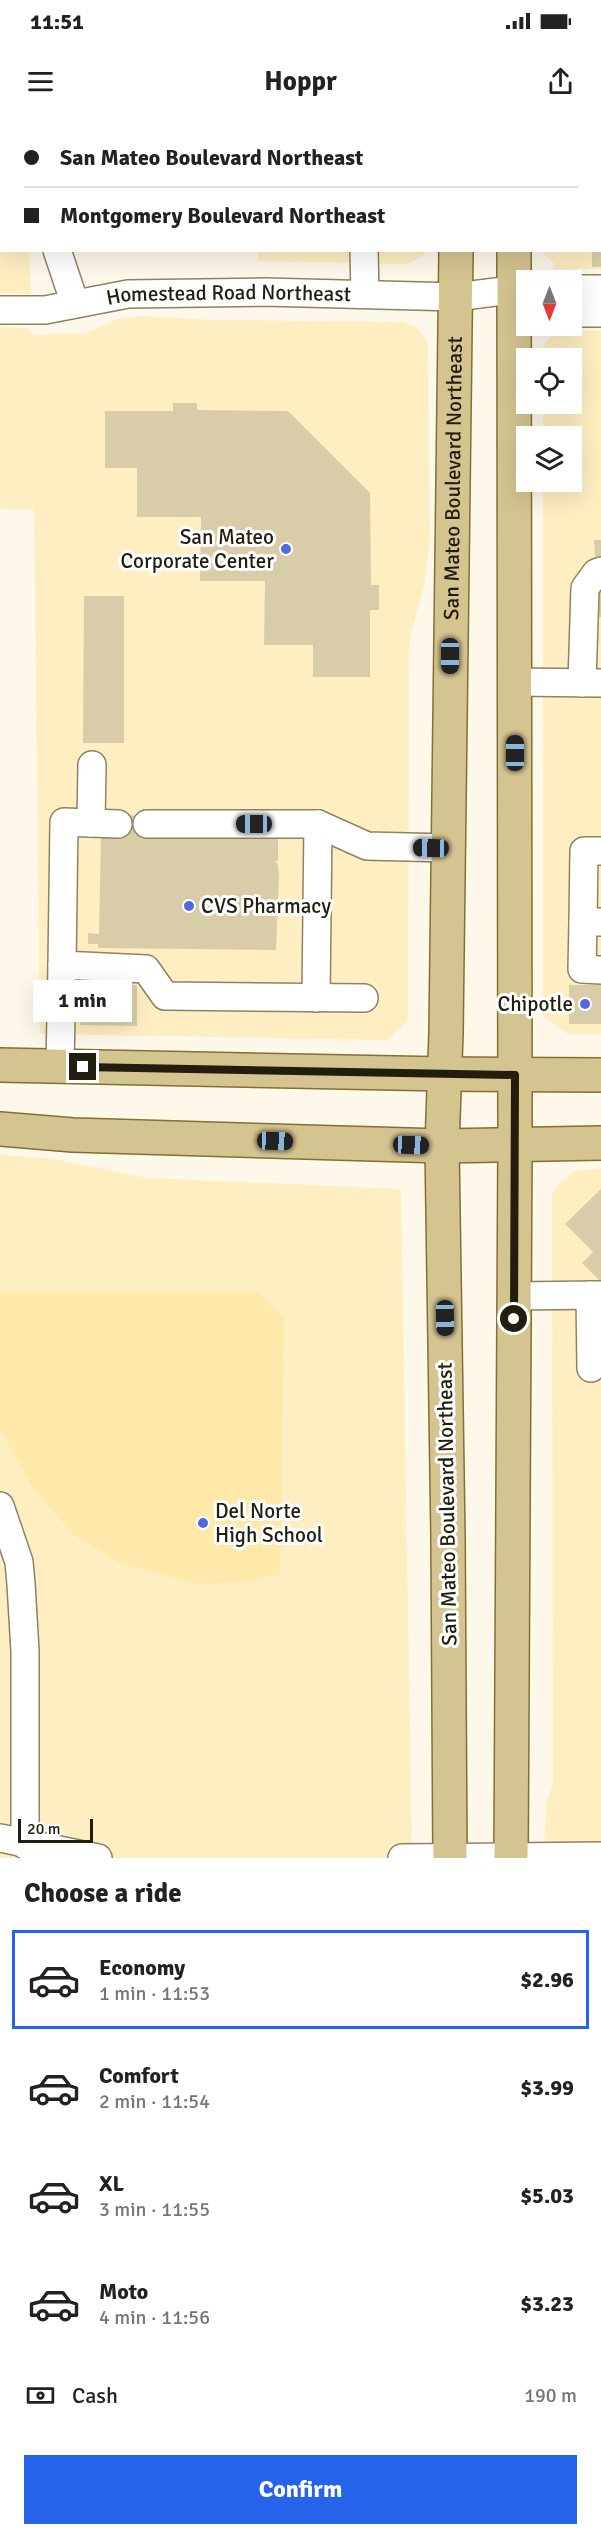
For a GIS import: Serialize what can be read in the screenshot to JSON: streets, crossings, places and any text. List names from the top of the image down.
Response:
{
  "streets": {
    "main road": ["San Mateo Boulevard Northeast"],
    "street": ["Homestead Road Northeast"]
  },
  "crossings": [
    ["Homestead Road Northeast", "San Mateo Boulevard Northeast"]
  ],
  "places": [
    "San Mateo Corporate Center",
    "CVS Pharmacy",
    "Chipotle",
    "Del Norte High School"
  ],
  "scale_bar": "20 m",
  "north": "bottom",
  "page": {
    "status": "11:51",
    "header": "Hoppr",
    "banner": ["San Mateo Boulevard Northeast", "Montgomery Boulevard Northeast"],
    "bubble": "1 min",
    "scale": "20 m",
    "heading": "Choose a ride",
    "list": [
      {
        "name": "Economy",
        "note": "1 min · 11:53",
        "value": "$2.96"
      },
      {
        "name": "Comfort",
        "note": "2 min · 11:54",
        "value": "$3.99"
      },
      {
        "name": "XL",
        "note": "3 min · 11:55",
        "value": "$5.03"
      },
      {
        "name": "Moto",
        "note": "4 min · 11:56",
        "value": "$3.23"
      }
    ],
    "pay": ["Cash", "190 m"],
    "buttons": "Confirm"
  }
}
